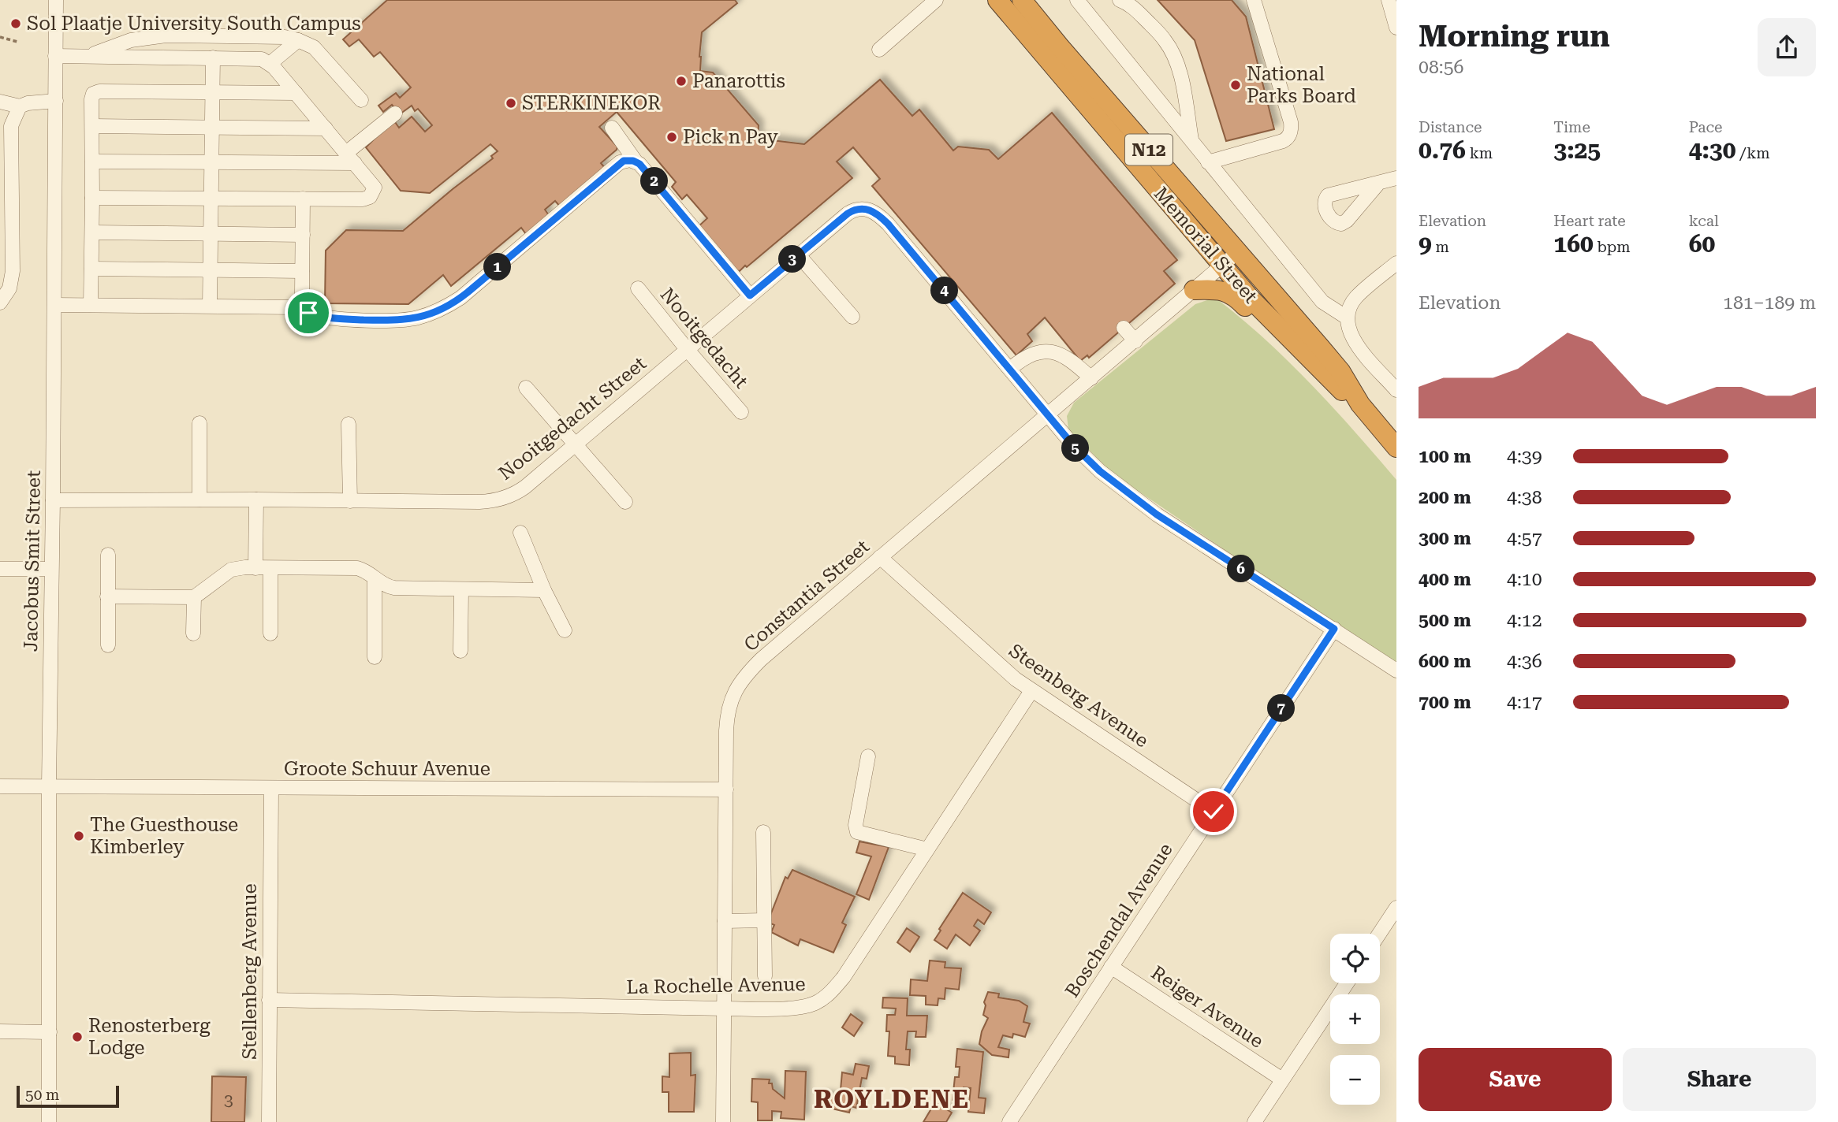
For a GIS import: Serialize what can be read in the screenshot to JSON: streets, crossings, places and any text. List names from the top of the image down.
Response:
{
  "streets": {
    "highway": ["N12", "Memorial Street"],
    "street": [
      "Nooitgedacht",
      "Nooitgedacht Street",
      "Jacobus Smit Street",
      "Constantia Street",
      "Steenberg Avenue",
      "Groote Schuur Avenue",
      "Boschendal Avenue",
      "Stellenberg Avenue",
      "La Rochelle Avenue",
      "Reiger Avenue"
    ]
  },
  "crossings": [
    ["Memorial Street", "Constantia Street"],
    ["Nooitgedacht", "Nooitgedacht Street"],
    ["Nooitgedacht Street", "Jacobus Smit Street"],
    ["Nooitgedacht Street", "Constantia Street"],
    ["Nooitgedacht Street", "Boschendal Avenue"],
    ["Jacobus Smit Street", "Groote Schuur Avenue"],
    ["Constantia Street", "Steenberg Avenue"],
    ["Constantia Street", "Groote Schuur Avenue"],
    ["Constantia Street", "La Rochelle Avenue"],
    ["Steenberg Avenue", "Boschendal Avenue"],
    ["Steenberg Avenue", "La Rochelle Avenue"],
    ["Groote Schuur Avenue", "Stellenberg Avenue"],
    ["Boschendal Avenue", "Reiger Avenue"],
    ["Stellenberg Avenue", "La Rochelle Avenue"]
  ],
  "districts": ["ROYLDENE"],
  "places": [
    "Sol Plaatje University South Campus",
    "Panarottis",
    "National Parks Board",
    "STERKINEKOR",
    "Pick n Pay",
    "The Guesthouse Kimberley",
    "Renosterberg Lodge"
  ],
  "house_numbers": ["3"],
  "scale_bar": "50 m",
  "page": {
    "heading": ["Morning run", "08:56"],
    "stats": [
      ["Distance", "0.76 km"],
      ["Time", "3:25"],
      ["Pace", "4:30 /km"],
      ["Elevation", "9 m"],
      ["Heart rate", "160 bpm"],
      ["kcal", "60"]
    ],
    "pins": [
      "2",
      "3",
      "1",
      "4",
      "5",
      "6",
      "7"
    ],
    "chart": ["Elevation", "181–189 m"],
    "list": [
      {
        "name": "100 m",
        "note": "4:39"
      },
      {
        "name": "200 m",
        "note": "4:38"
      },
      {
        "name": "300 m",
        "note": "4:57"
      },
      {
        "name": "400 m",
        "note": "4:10"
      },
      {
        "name": "500 m",
        "note": "4:12"
      },
      {
        "name": "600 m",
        "note": "4:36"
      },
      {
        "name": "700 m",
        "note": "4:17"
      }
    ],
    "map_buttons": ["+", "−"],
    "buttons": ["Save", "Share"],
    "scale": "50 m"
  }
}
